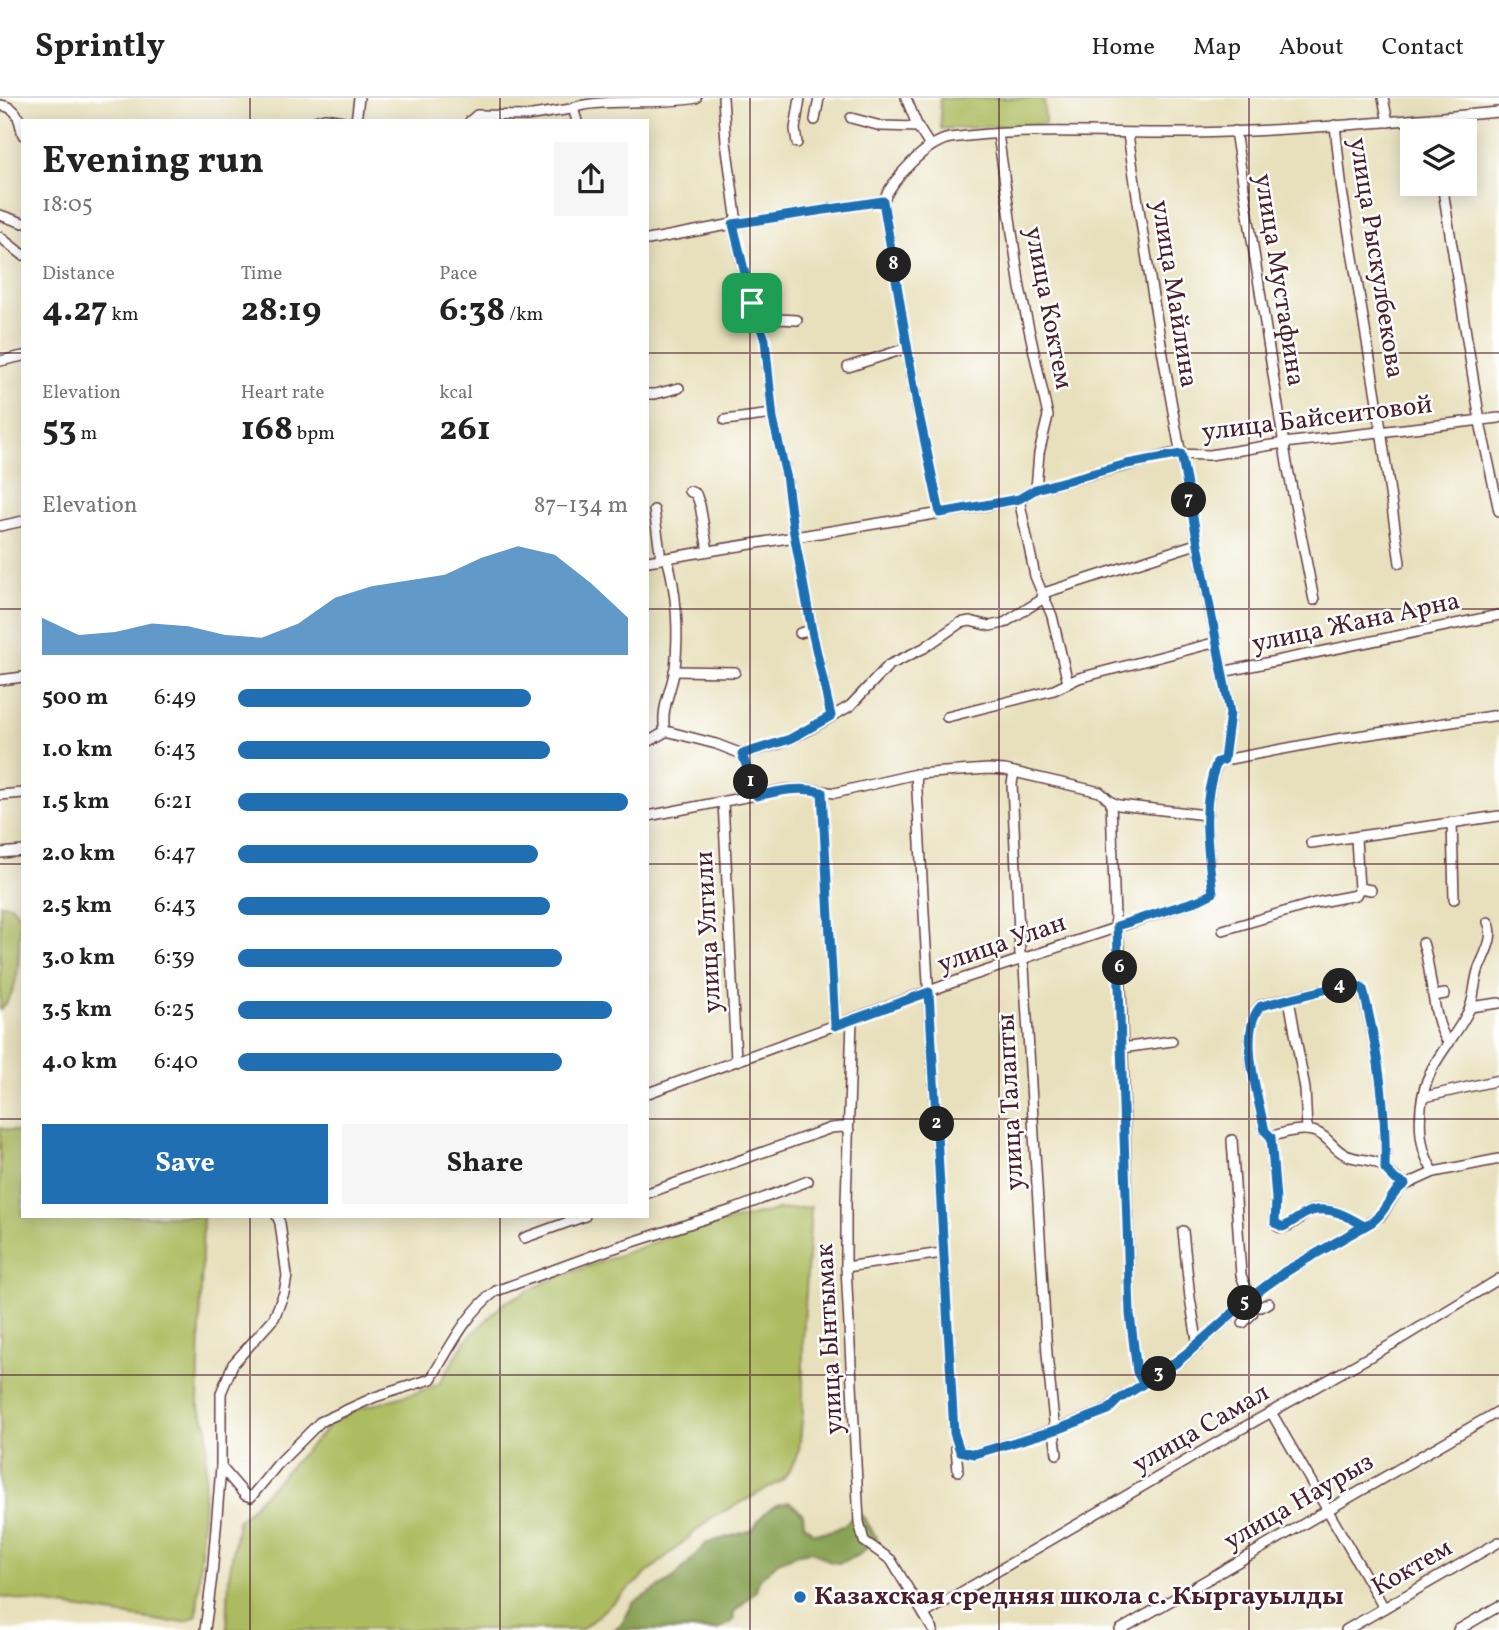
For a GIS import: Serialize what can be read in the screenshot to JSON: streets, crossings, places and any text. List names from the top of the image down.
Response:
{
  "streets": {
    "street": [
      "улица Рыскулбекова",
      "улица Мустафина",
      "улица Майлина",
      "улица Коктем",
      "улица Байсеитовой",
      "улица Жана Арна",
      "улица Улгили",
      "улица Улан",
      "улица Талапты",
      "улица Ынтымак",
      "улица Самал",
      "улица Наурыз",
      "Коктем"
    ]
  },
  "crossings": [
    ["улица Рыскулбекова", "улица Байсеитовой"],
    ["улица Мустафина", "улица Байсеитовой"],
    ["улица Майлина", "улица Байсеитовой"],
    ["улица Майлина", "улица Жана Арна"],
    ["улица Майлина", "улица Улан"],
    ["улица Коктем", "улица Байсеитовой"],
    ["улица Улгили", "улица Улан"],
    ["улица Улан", "улица Талапты"],
    ["улица Улан", "улица Ынтымак"],
    ["улица Ынтымак", "улица Самал"]
  ],
  "places": ["Казахская средняя школа с. Кыргауылды"],
  "page": {
    "header": "Sprintly",
    "nav": [
      "Home",
      "Map",
      "About",
      "Contact"
    ],
    "heading": ["Evening run", "18:05"],
    "stats": [
      ["Distance", "4.27 km"],
      ["Time", "28:19"],
      ["Pace", "6:38 /km"],
      ["Elevation", "53 m"],
      ["Heart rate", "168 bpm"],
      ["kcal", "261"]
    ],
    "pins": [
      "8",
      "7",
      "1",
      "6",
      "4",
      "2",
      "5",
      "3"
    ],
    "chart": ["Elevation", "87–134 m"],
    "list": [
      {
        "name": "500 m",
        "note": "6:49"
      },
      {
        "name": "1.0 km",
        "note": "6:43"
      },
      {
        "name": "1.5 km",
        "note": "6:21"
      },
      {
        "name": "2.0 km",
        "note": "6:47"
      },
      {
        "name": "2.5 km",
        "note": "6:43"
      },
      {
        "name": "3.0 km",
        "note": "6:39"
      },
      {
        "name": "3.5 km",
        "note": "6:25"
      },
      {
        "name": "4.0 km",
        "note": "6:40"
      }
    ],
    "buttons": ["Save", "Share"]
  }
}
